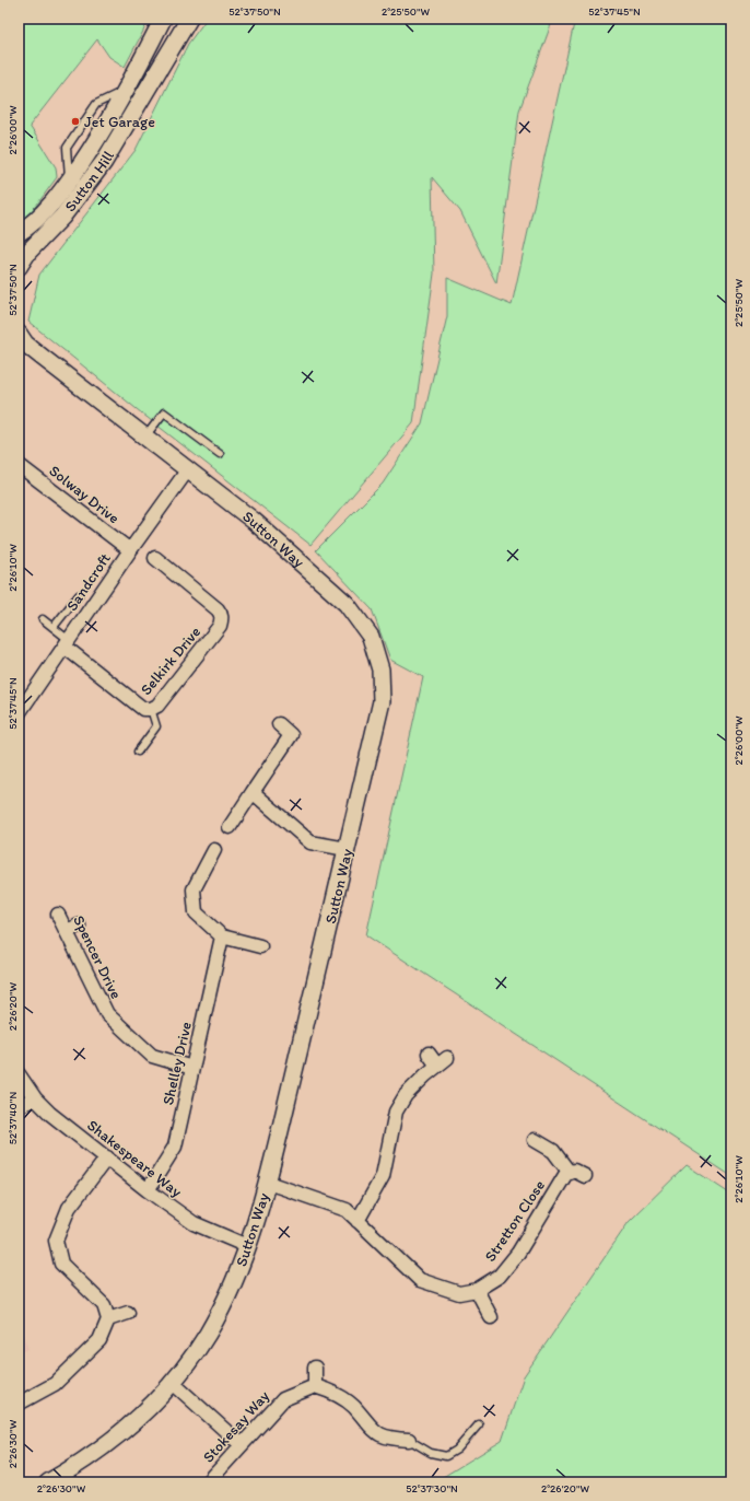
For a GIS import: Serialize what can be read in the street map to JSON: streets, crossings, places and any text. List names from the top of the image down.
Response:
{
  "streets": {
    "street": [
      "Sutton Hill",
      "Solway Drive",
      "Sutton Way",
      "Sandcroft",
      "Selkirk Drive",
      "Spencer Drive",
      "Shelley Drive",
      "Shakespeare Way",
      "Stretton Close",
      "Stokesay Way"
    ]
  },
  "crossings": [
    ["Solway Drive", "Sandcroft"],
    ["Sutton Way", "Sandcroft"],
    ["Sutton Way", "Shakespeare Way"],
    ["Sutton Way", "Stretton Close"],
    ["Sandcroft", "Selkirk Drive"],
    ["Spencer Drive", "Shelley Drive"],
    ["Shelley Drive", "Shakespeare Way"]
  ],
  "places": ["Jet Garage"],
  "coordinates": [
    "52°37'50\"N",
    "2°25'50\"W",
    "52°37'45\"N",
    "2°26'00\"W",
    "2°26'10\"W",
    "2°26'20\"W",
    "52°37'40\"N",
    "2°26'30\"W",
    "52°37'30\"N"
  ]
}
